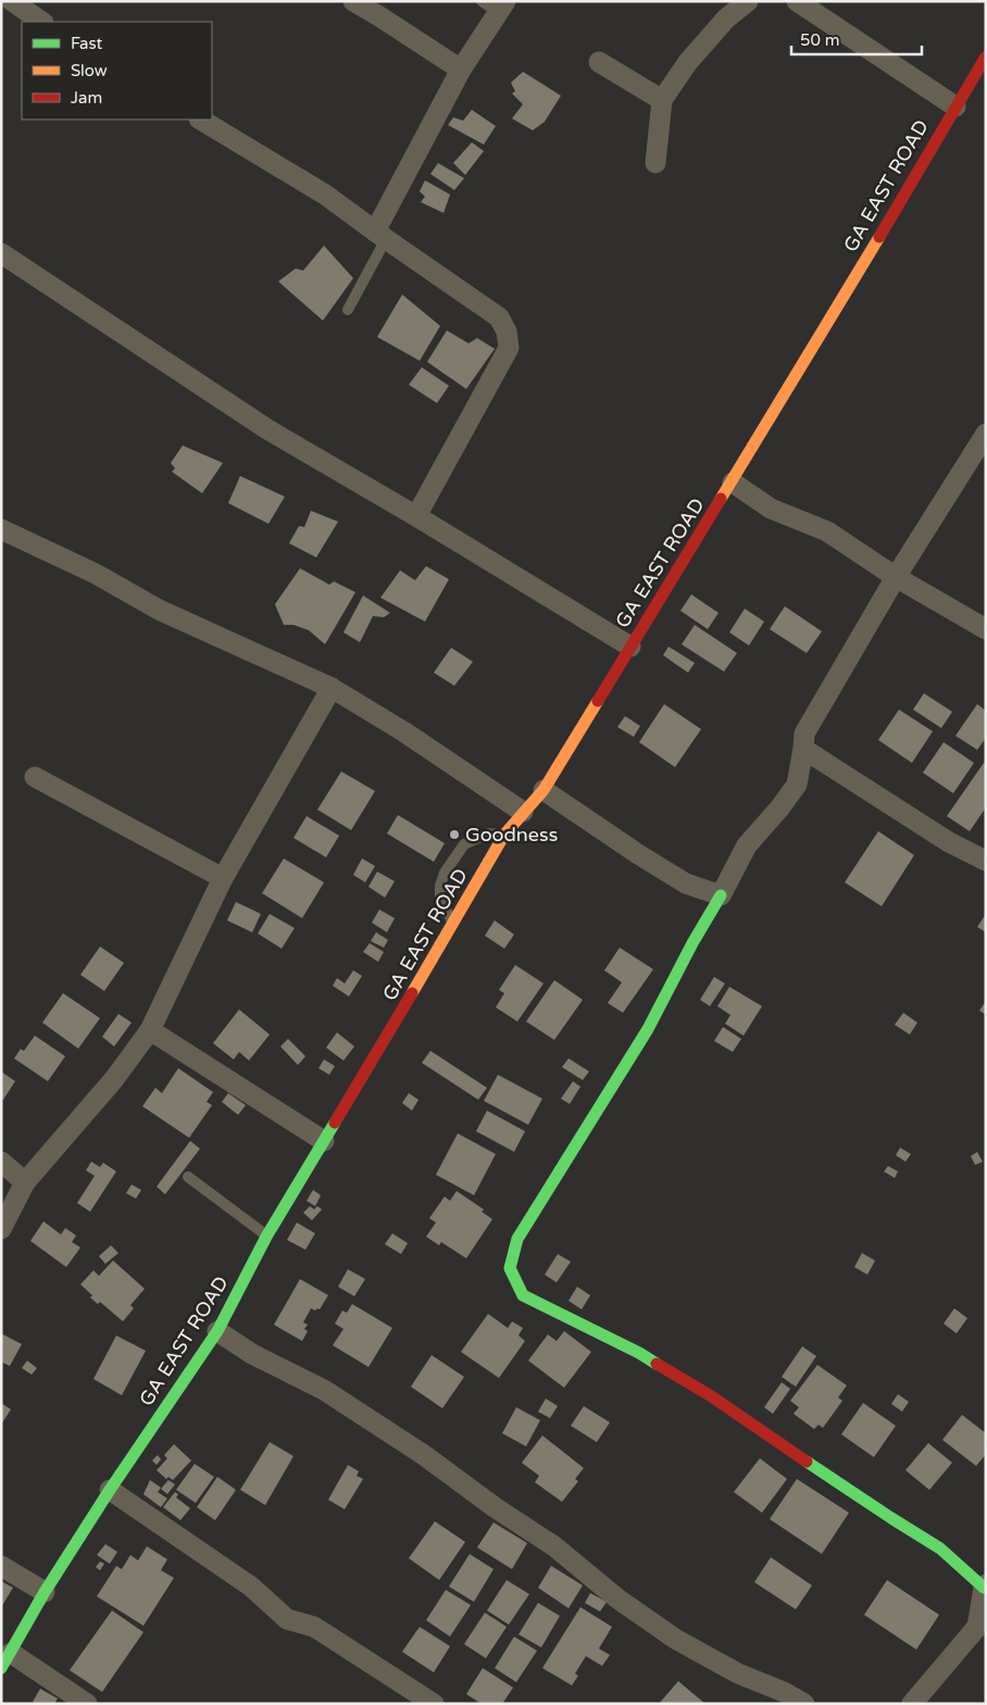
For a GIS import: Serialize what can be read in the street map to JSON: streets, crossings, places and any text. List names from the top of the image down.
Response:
{
  "streets": {
    "street": ["GA EAST ROAD"]
  },
  "places": ["Goodness"],
  "legend": ["Fast", "Slow", "Jam"],
  "scale_bar": "50 m"
}
